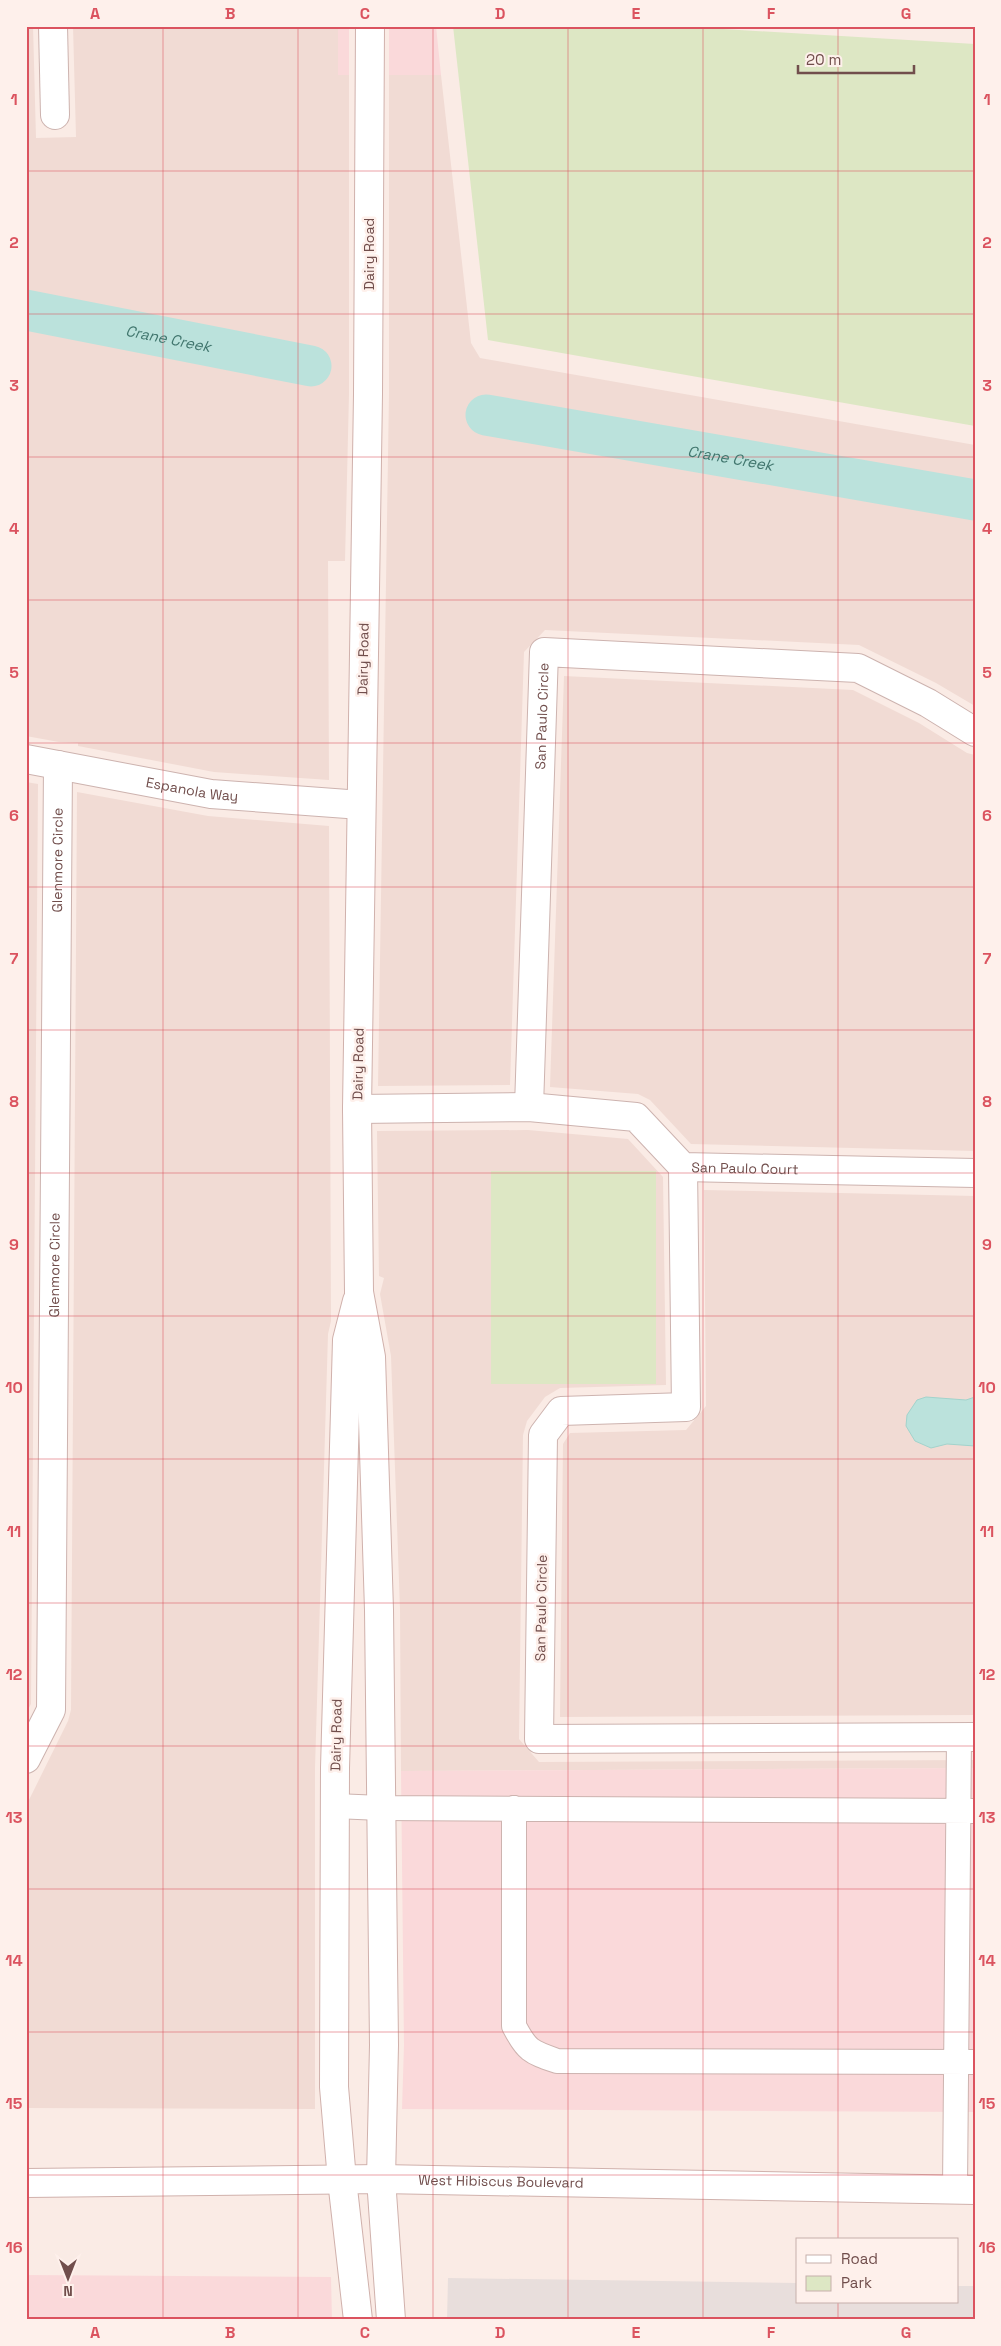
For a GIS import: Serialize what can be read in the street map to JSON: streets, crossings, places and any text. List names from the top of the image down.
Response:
{
  "streets": {
    "street": [
      "Dairy Road",
      "San Paulo Circle",
      "Espanola Way",
      "Glenmore Circle",
      "San Paulo Court",
      "West Hibiscus Boulevard"
    ]
  },
  "crossings": [
    ["Dairy Road", "Espanola Way"],
    ["Dairy Road", "San Paulo Court"],
    ["Dairy Road", "West Hibiscus Boulevard"],
    ["San Paulo Circle", "San Paulo Court"],
    ["Espanola Way", "Glenmore Circle"]
  ],
  "water": ["Crane Creek"],
  "legend": ["Road", "Park"],
  "scale_bar": "20 m",
  "north": "bottom",
  "grid": {
    "columns": [
      "A",
      "B",
      "C",
      "D",
      "E",
      "F",
      "G"
    ],
    "rows": [
      "1",
      "2",
      "3",
      "4",
      "5",
      "6",
      "7",
      "8",
      "9",
      "10",
      "11",
      "12",
      "13",
      "14",
      "15",
      "16"
    ]
  }
}
